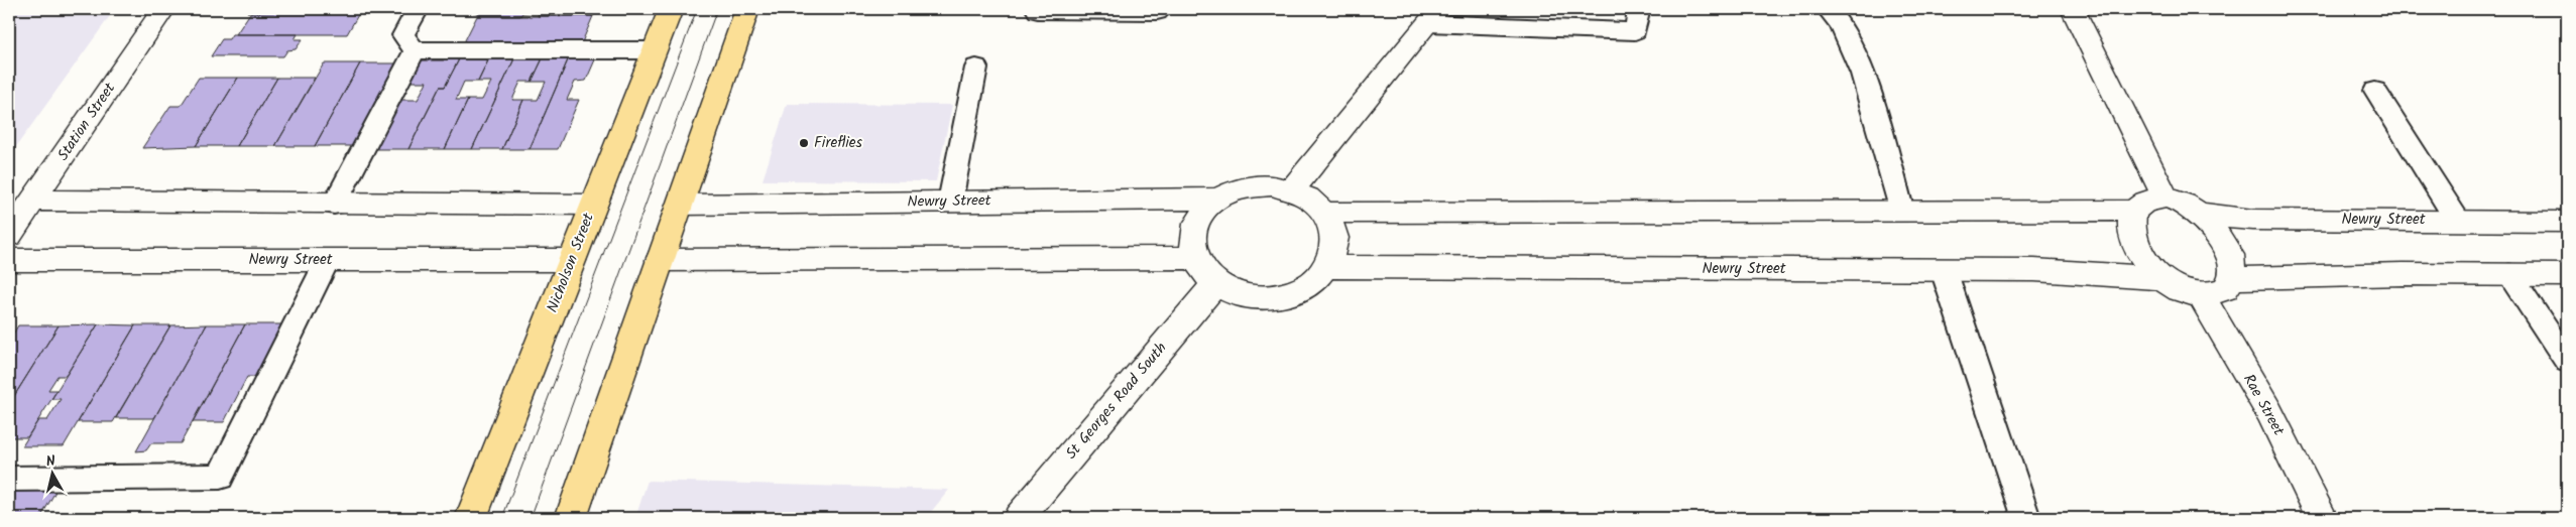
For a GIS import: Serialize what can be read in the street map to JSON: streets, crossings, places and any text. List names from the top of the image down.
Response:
{
  "streets": {
    "main road": ["Nicholson Street"],
    "street": [
      "Station Street",
      "Newry Street",
      "St Georges Road South",
      "Rae Street"
    ]
  },
  "crossings": [
    ["Newry Street", "Nicholson Street"],
    ["Newry Street", "St Georges Road South"],
    ["Newry Street", "Rae Street"]
  ],
  "places": ["Fireflies"],
  "north": "top"
}
